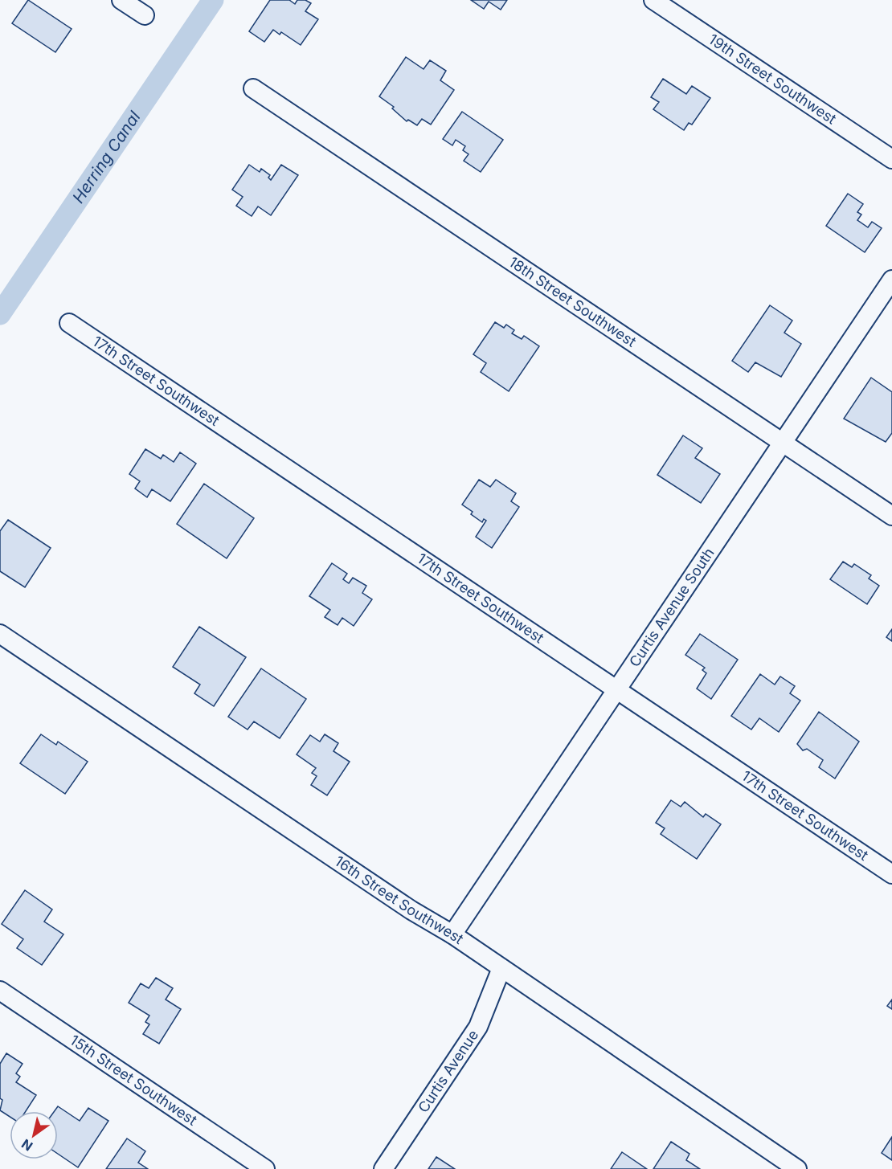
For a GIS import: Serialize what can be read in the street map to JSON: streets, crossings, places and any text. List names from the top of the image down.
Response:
{
  "streets": {
    "street": [
      "19th Street Southwest",
      "18th Street Southwest",
      "17th Street Southwest",
      "Curtis Avenue South",
      "16th Street Southwest",
      "Curtis Avenue",
      "15th Street Southwest"
    ]
  },
  "crossings": [
    ["18th Street Southwest", "Curtis Avenue South"],
    ["17th Street Southwest", "Curtis Avenue South"],
    ["Curtis Avenue South", "16th Street Southwest"],
    ["16th Street Southwest", "Curtis Avenue"]
  ],
  "water": ["Herring Canal"],
  "north": "bottom left"
}
